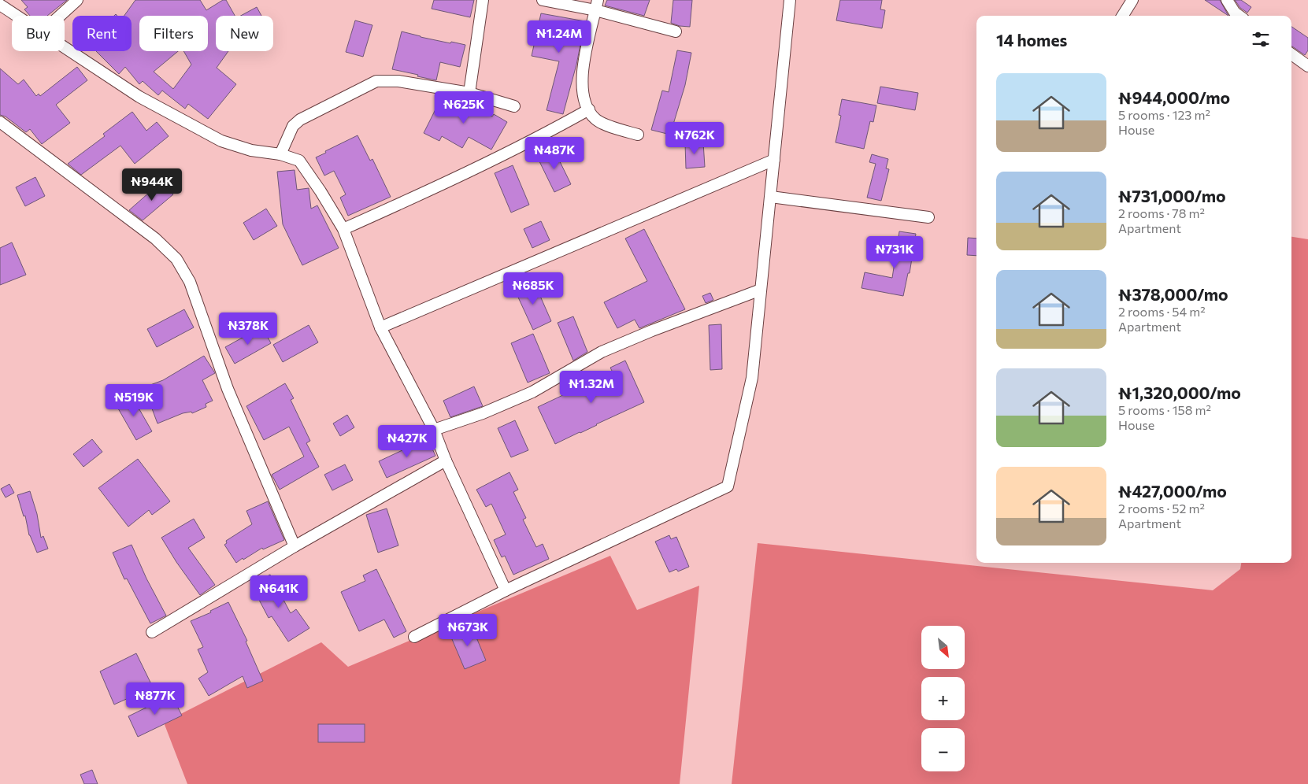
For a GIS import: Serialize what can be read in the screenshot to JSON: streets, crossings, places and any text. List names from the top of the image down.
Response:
{
  "north": "bottom right",
  "page": {
    "chip": [
      "Buy",
      "Rent",
      "Filters",
      "New"
    ],
    "heading": "14 homes",
    "price": [
      "₦1.24M",
      "₦625K",
      "₦762K",
      "₦487K",
      "₦944K",
      "₦731K",
      "₦685K",
      "₦378K",
      "₦1.32M",
      "₦519K",
      "₦427K",
      "₦641K",
      "₦673K",
      "₦877K"
    ],
    "list": [
      {
        "name": "₦944,000/mo",
        "note": "5 rooms · 123 m² · House"
      },
      {
        "name": "₦731,000/mo",
        "note": "2 rooms · 78 m² · Apartment"
      },
      {
        "name": "₦378,000/mo",
        "note": "2 rooms · 54 m² · Apartment"
      },
      {
        "name": "₦1,320,000/mo",
        "note": "5 rooms · 158 m² · House"
      },
      {
        "name": "₦427,000/mo",
        "note": "2 rooms · 52 m² · Apartment"
      }
    ],
    "map_buttons": ["+", "−"]
  }
}
